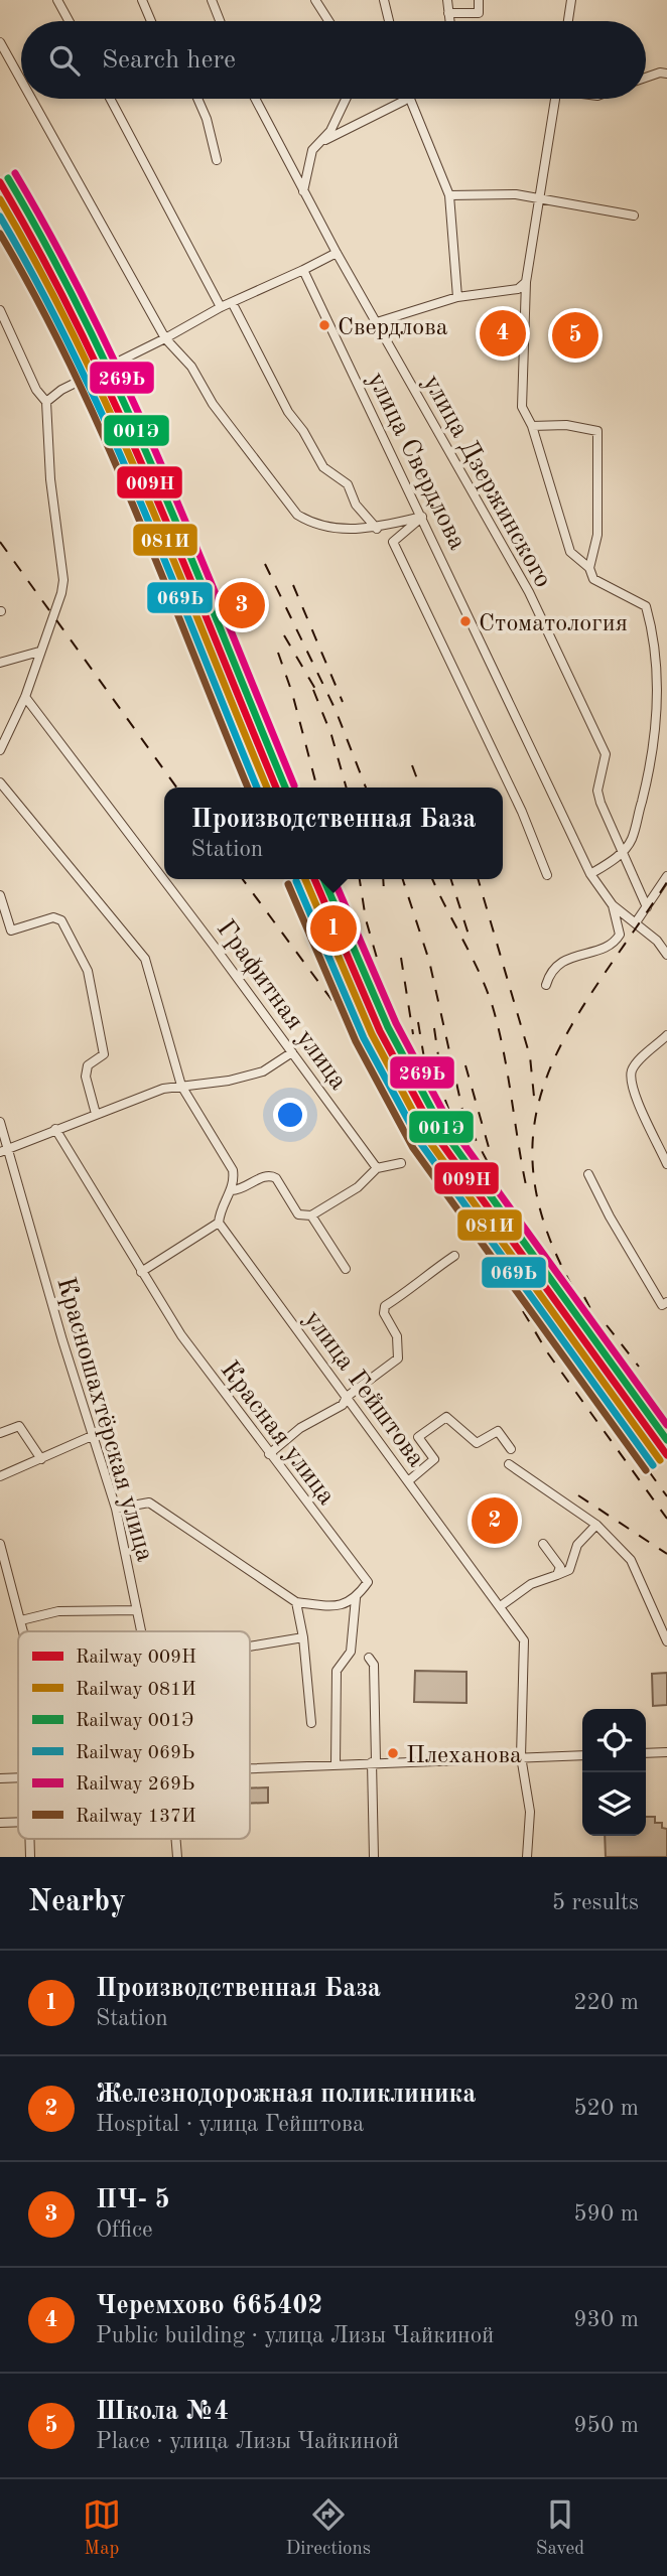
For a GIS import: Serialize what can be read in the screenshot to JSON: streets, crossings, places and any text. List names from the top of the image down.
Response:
{
  "streets": {
    "street": [
      "улица Свердлова",
      "улица Дзержинского",
      "Графитная улица",
      "улица Гейштова",
      "Красношахтёрская улица",
      "Красная улица"
    ]
  },
  "places": ["Свердлова", "Стоматология", "Плеханова"],
  "lines": [
    "rail line 269Ь",
    "rail line 001Э",
    "rail line 009Н",
    "rail line 081И",
    "rail line 069Ь",
    "rail line 137И"
  ],
  "legend": [
    "Railway 009Н",
    "Railway 081И",
    "Railway 001Э",
    "Railway 069Ь",
    "Railway 269Ь",
    "Railway 137И"
  ],
  "page": {
    "search": "Search here",
    "pins": [
      "4",
      "5",
      "3",
      "1",
      "2"
    ],
    "popup": ["Производственная База", "Station"],
    "heading": ["Nearby", "5 results"],
    "list": [
      {
        "mark": "1",
        "name": "Производственная База",
        "note": "Station",
        "value": "220 m"
      },
      {
        "mark": "2",
        "name": "Железнодорожная поликлиника",
        "note": "Hospital · улица Гейштова",
        "value": "520 m"
      },
      {
        "mark": "3",
        "name": "ПЧ- 5",
        "note": "Office",
        "value": "590 m"
      },
      {
        "mark": "4",
        "name": "Черемхово 665402",
        "note": "Public building · улица Лизы Чайкиной",
        "value": "930 m"
      },
      {
        "mark": "5",
        "name": "Школа №4",
        "note": "Place · улица Лизы Чайкиной",
        "value": "950 m"
      }
    ],
    "nav": ["Map", "Directions", "Saved"]
  }
}
